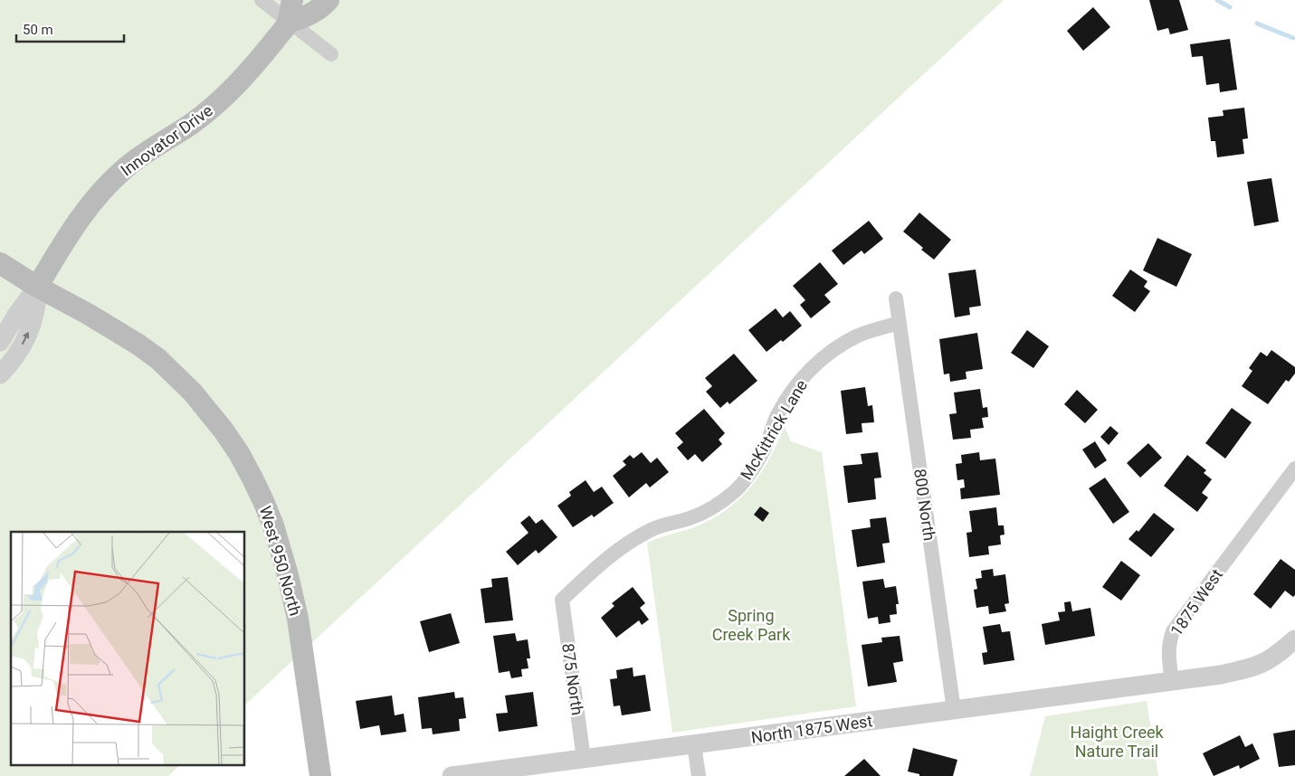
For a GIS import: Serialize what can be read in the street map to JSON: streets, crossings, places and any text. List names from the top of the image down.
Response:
{
  "streets": {
    "main road": ["Innovator Drive", "West 950 North"],
    "street": [
      "McKittrick Lane",
      "800 North",
      "1875 West",
      "875 North",
      "North 1875 West"
    ]
  },
  "crossings": [
    ["Innovator Drive", "West 950 North"],
    ["McKittrick Lane", "800 North"],
    ["McKittrick Lane", "875 North"],
    ["800 North", "North 1875 West"],
    ["1875 West", "North 1875 West"],
    ["875 North", "North 1875 West"]
  ],
  "parks": ["Spring Creek Park", "Haight Creek Nature Trail"],
  "scale_bar": "50 m"
}
